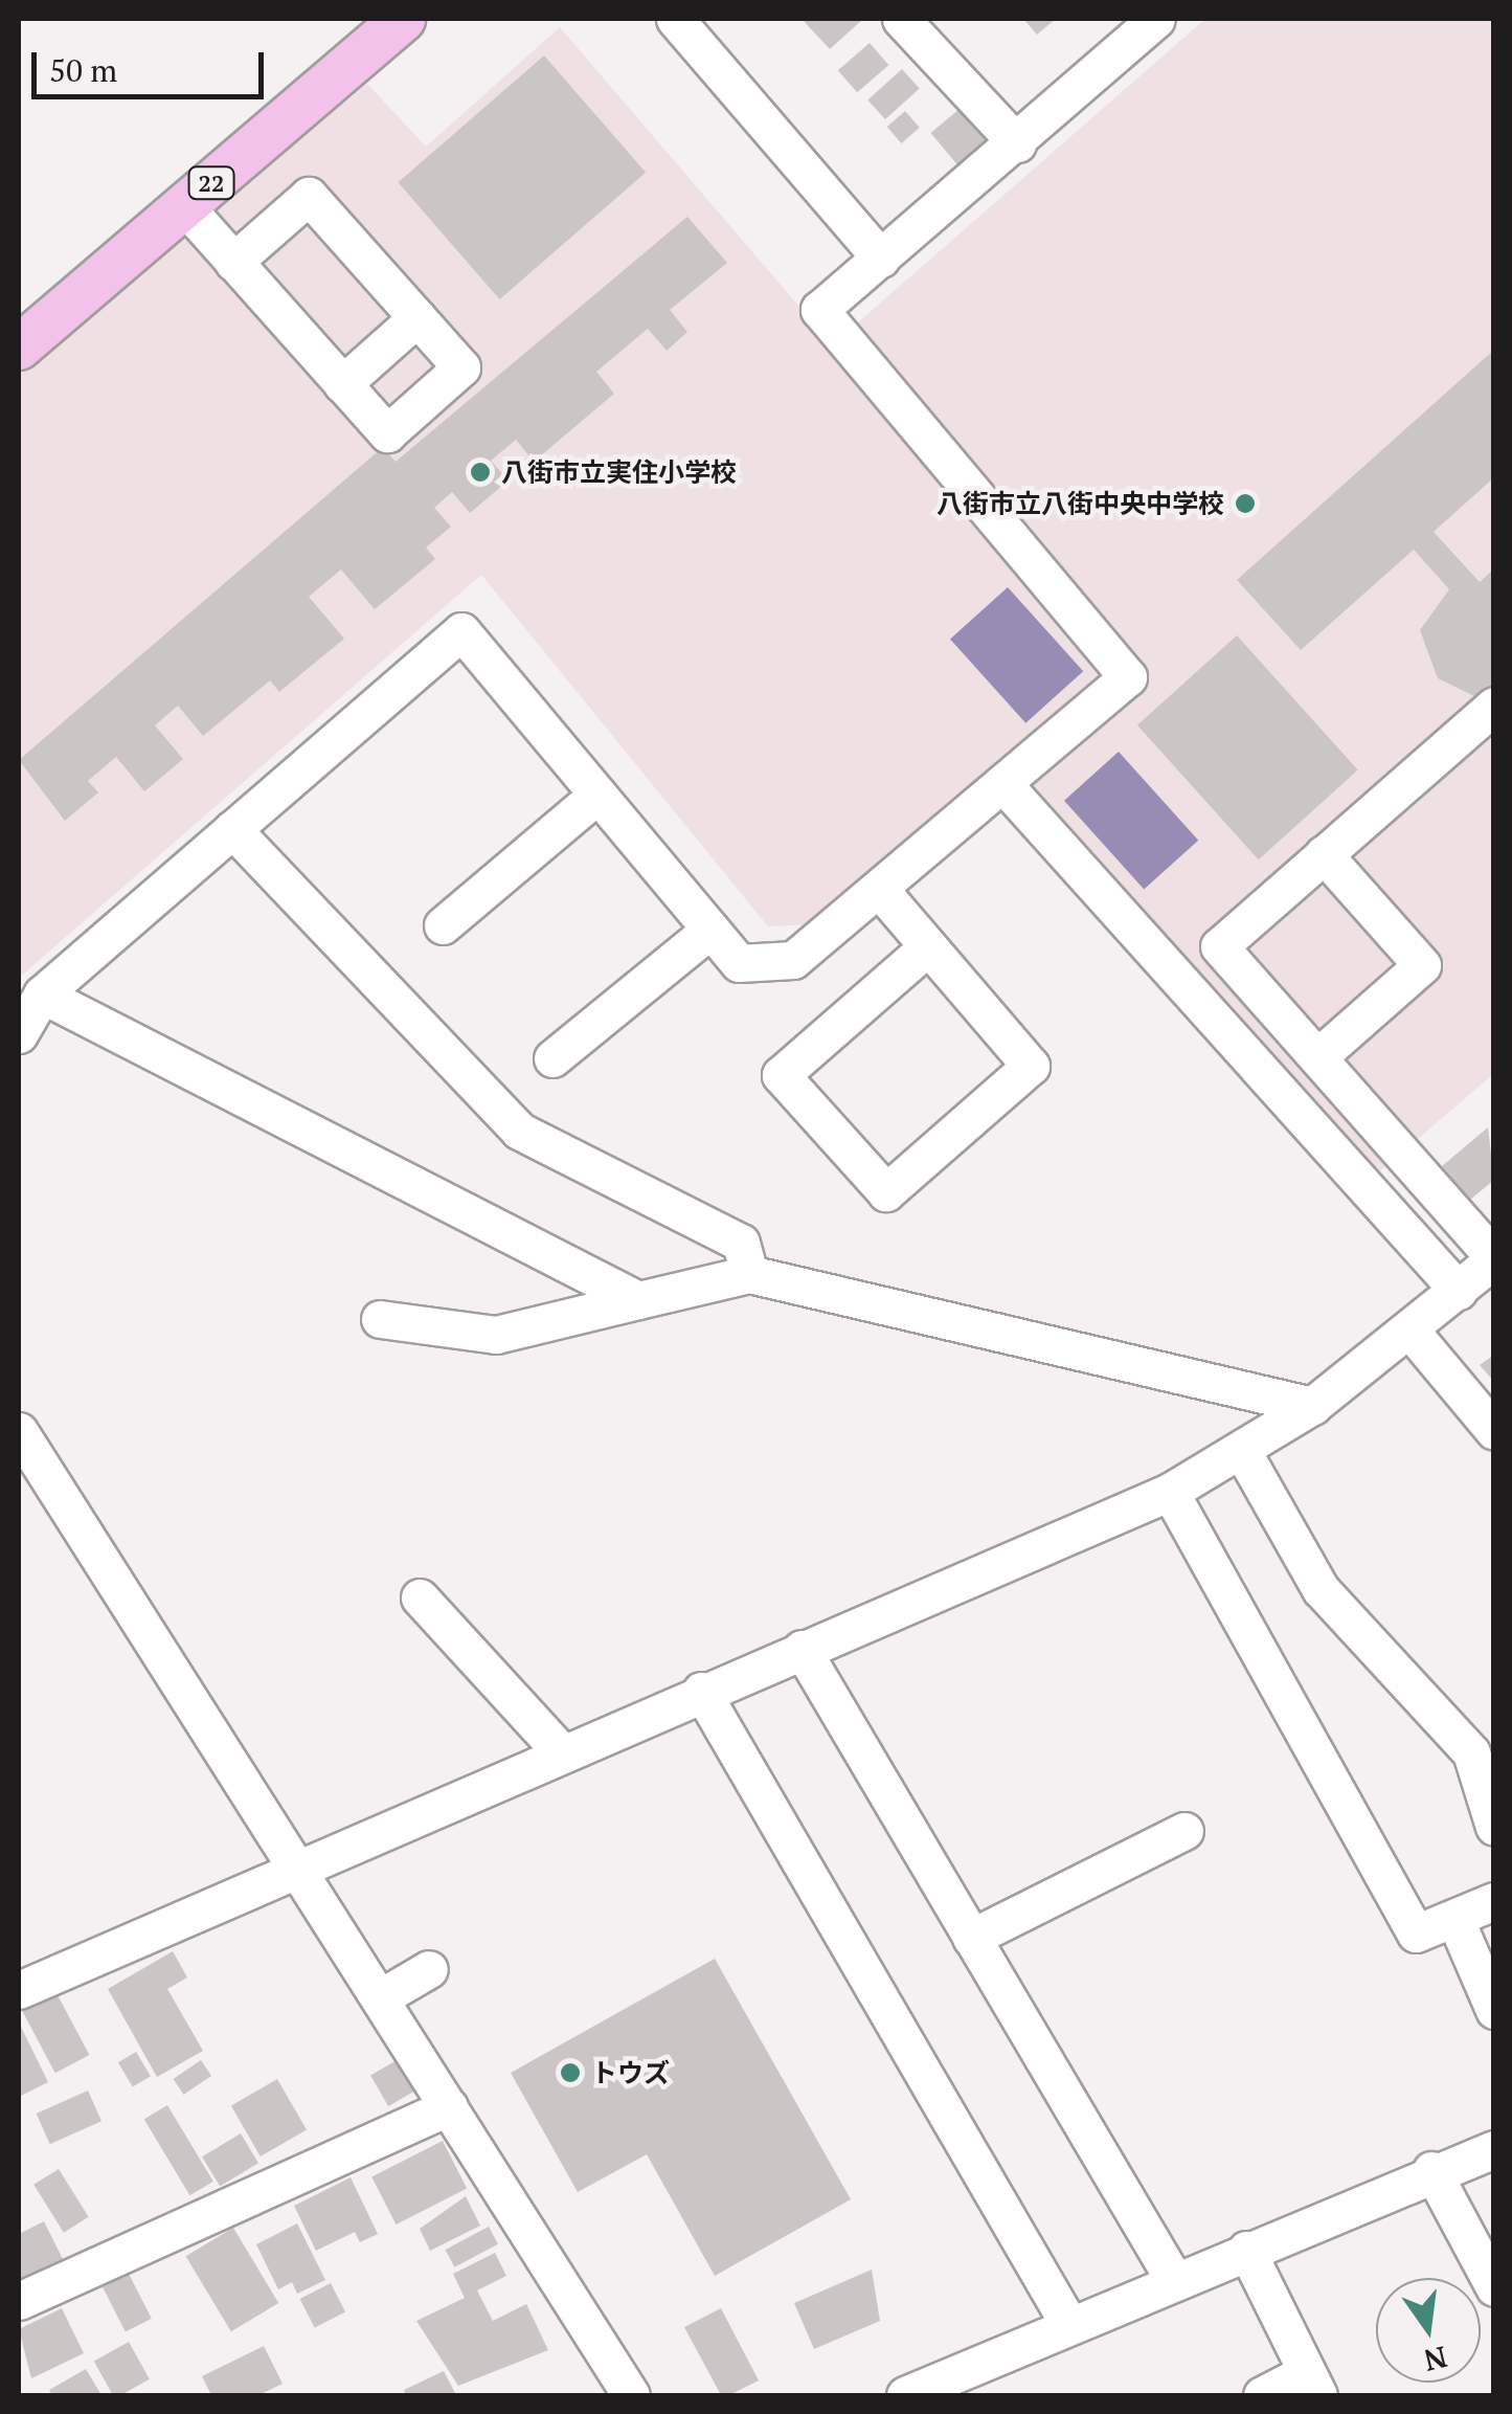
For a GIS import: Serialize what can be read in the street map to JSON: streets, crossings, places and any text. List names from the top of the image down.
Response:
{
  "streets": {
    "main road": ["22"]
  },
  "places": ["八街市立実住小学校", "八街市立八街中央中学校", "トウズ"],
  "scale_bar": "50 m",
  "north": "bottom"
}
